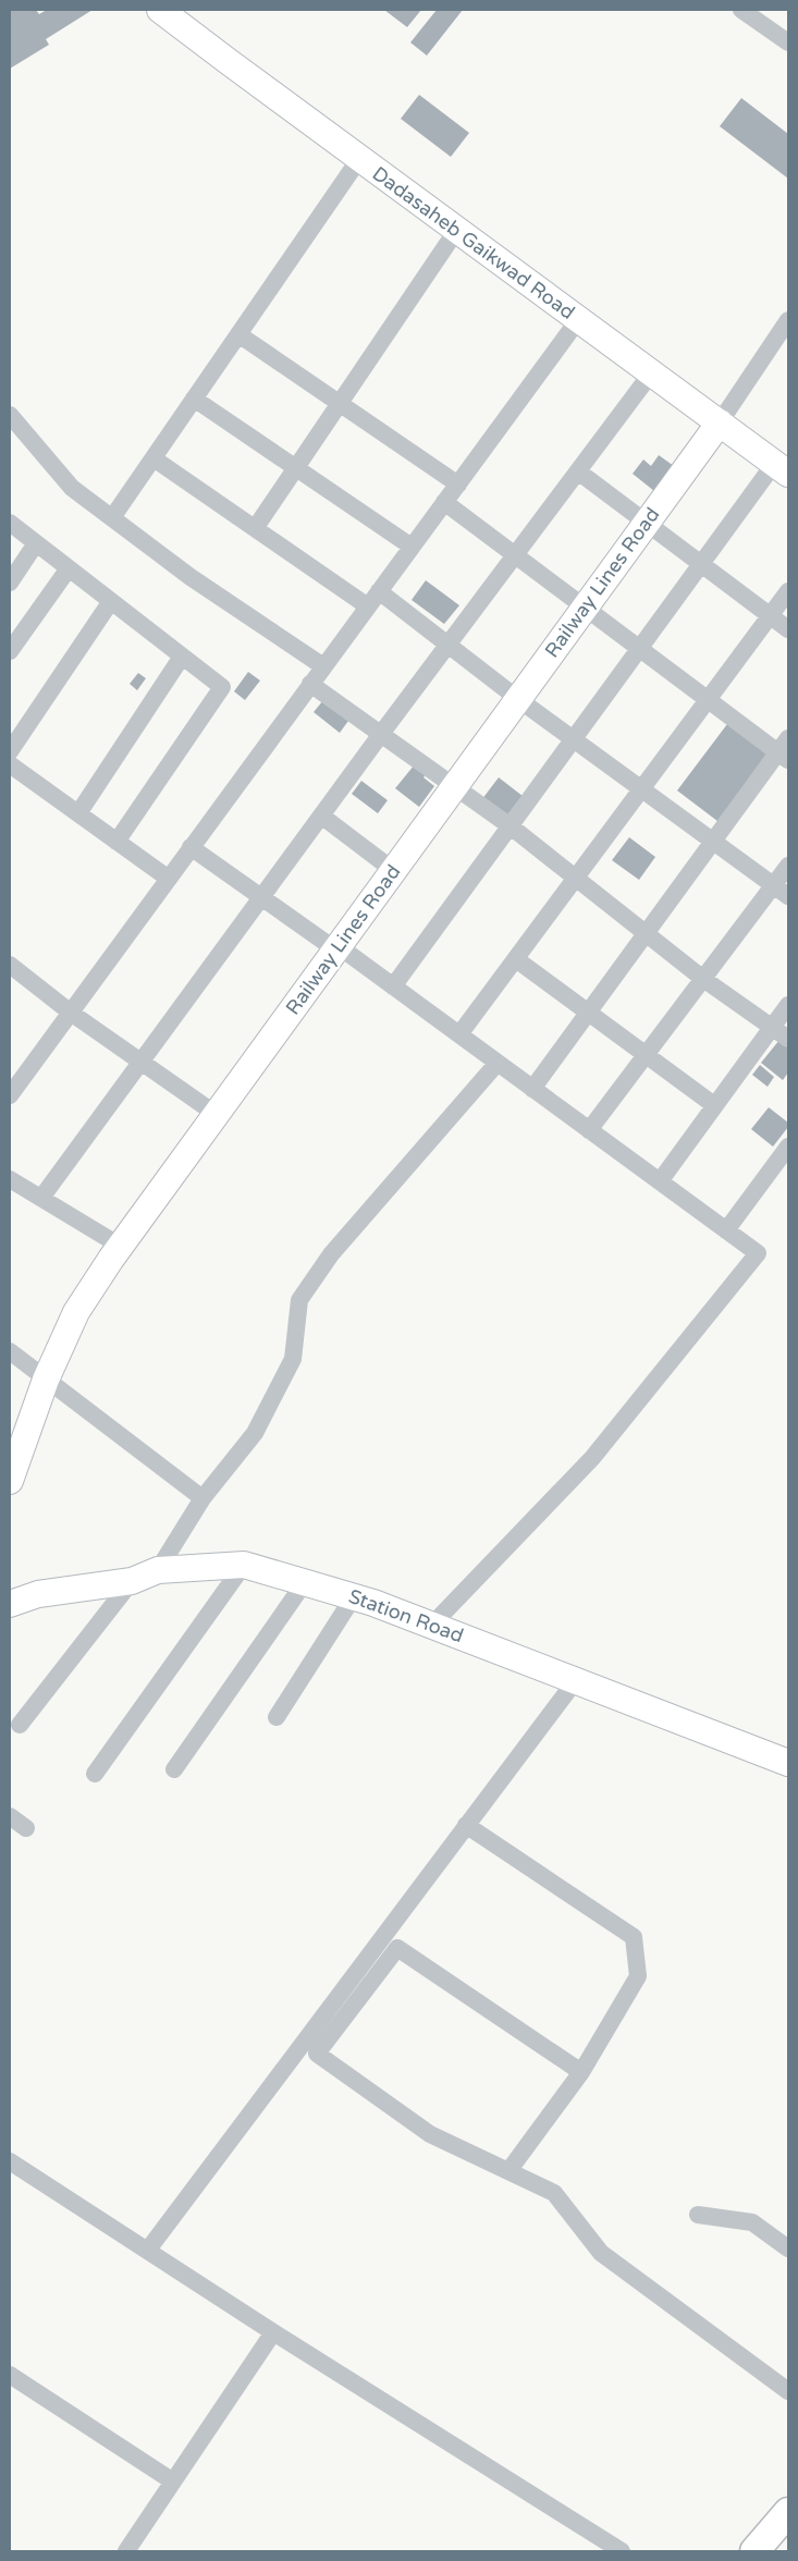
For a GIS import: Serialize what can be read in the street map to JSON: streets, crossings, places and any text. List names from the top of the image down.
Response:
{
  "streets": {
    "street": ["Dadasaheb Gaikwad Road", "Railway Lines Road", "Station Road"]
  },
  "crossings": [
    ["Dadasaheb Gaikwad Road", "Railway Lines Road"]
  ]
}
